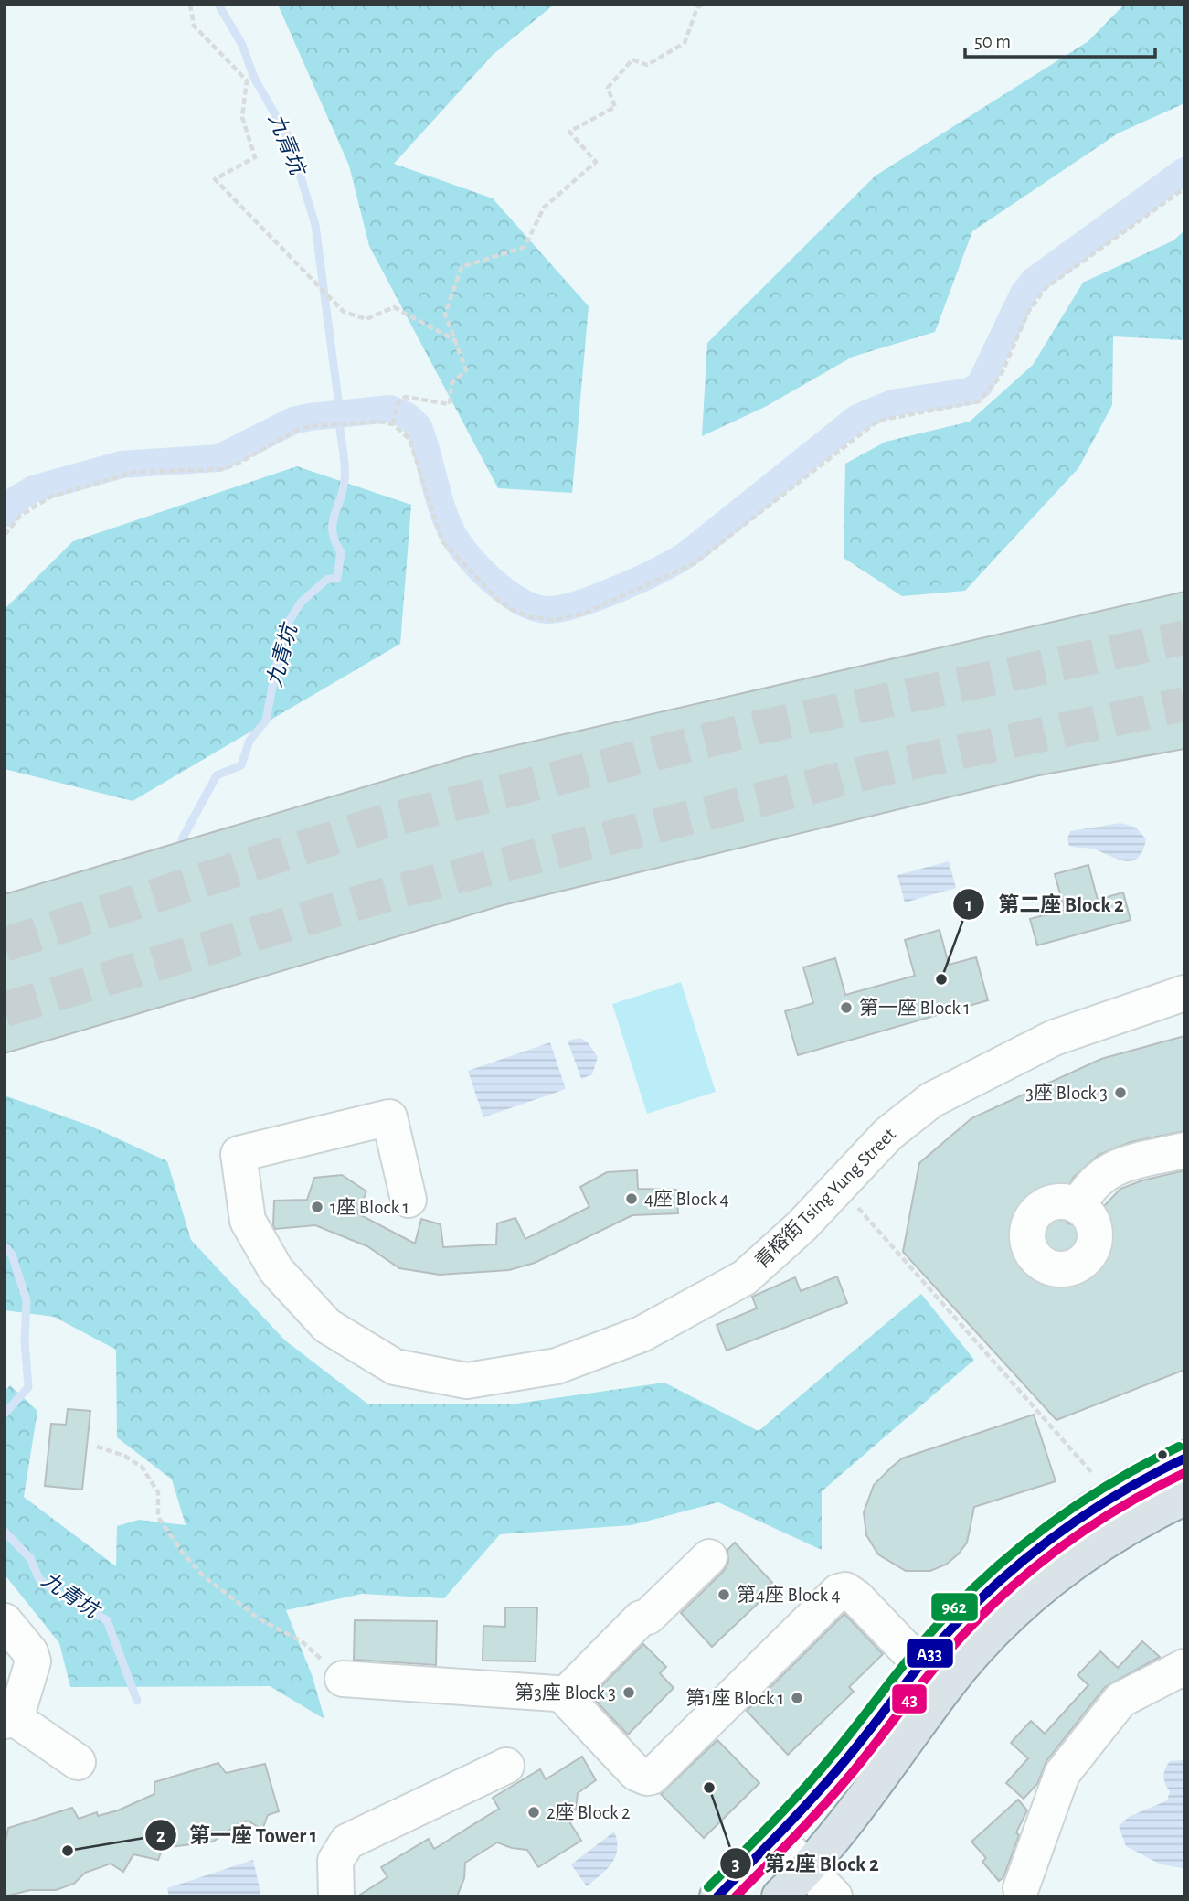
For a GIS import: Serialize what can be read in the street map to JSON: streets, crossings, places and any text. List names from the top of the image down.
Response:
{
  "streets": {
    "street": ["青榕街 Tsing Yung Street"]
  },
  "water": ["九青坑"],
  "places": [
    "第二座 Block 2",
    "第一座 Block 1",
    "3座 Block 3",
    "4座 Block 4",
    "1座 Block 1",
    "第4座 Block 4",
    "第3座 Block 3",
    "第1座 Block 1",
    "第2座 Block 2",
    "2座 Block 2",
    "第一座 Tower 1"
  ],
  "lines": ["transit line 962", "transit line A33", "transit line 43"],
  "scale_bar": "50 m"
}
